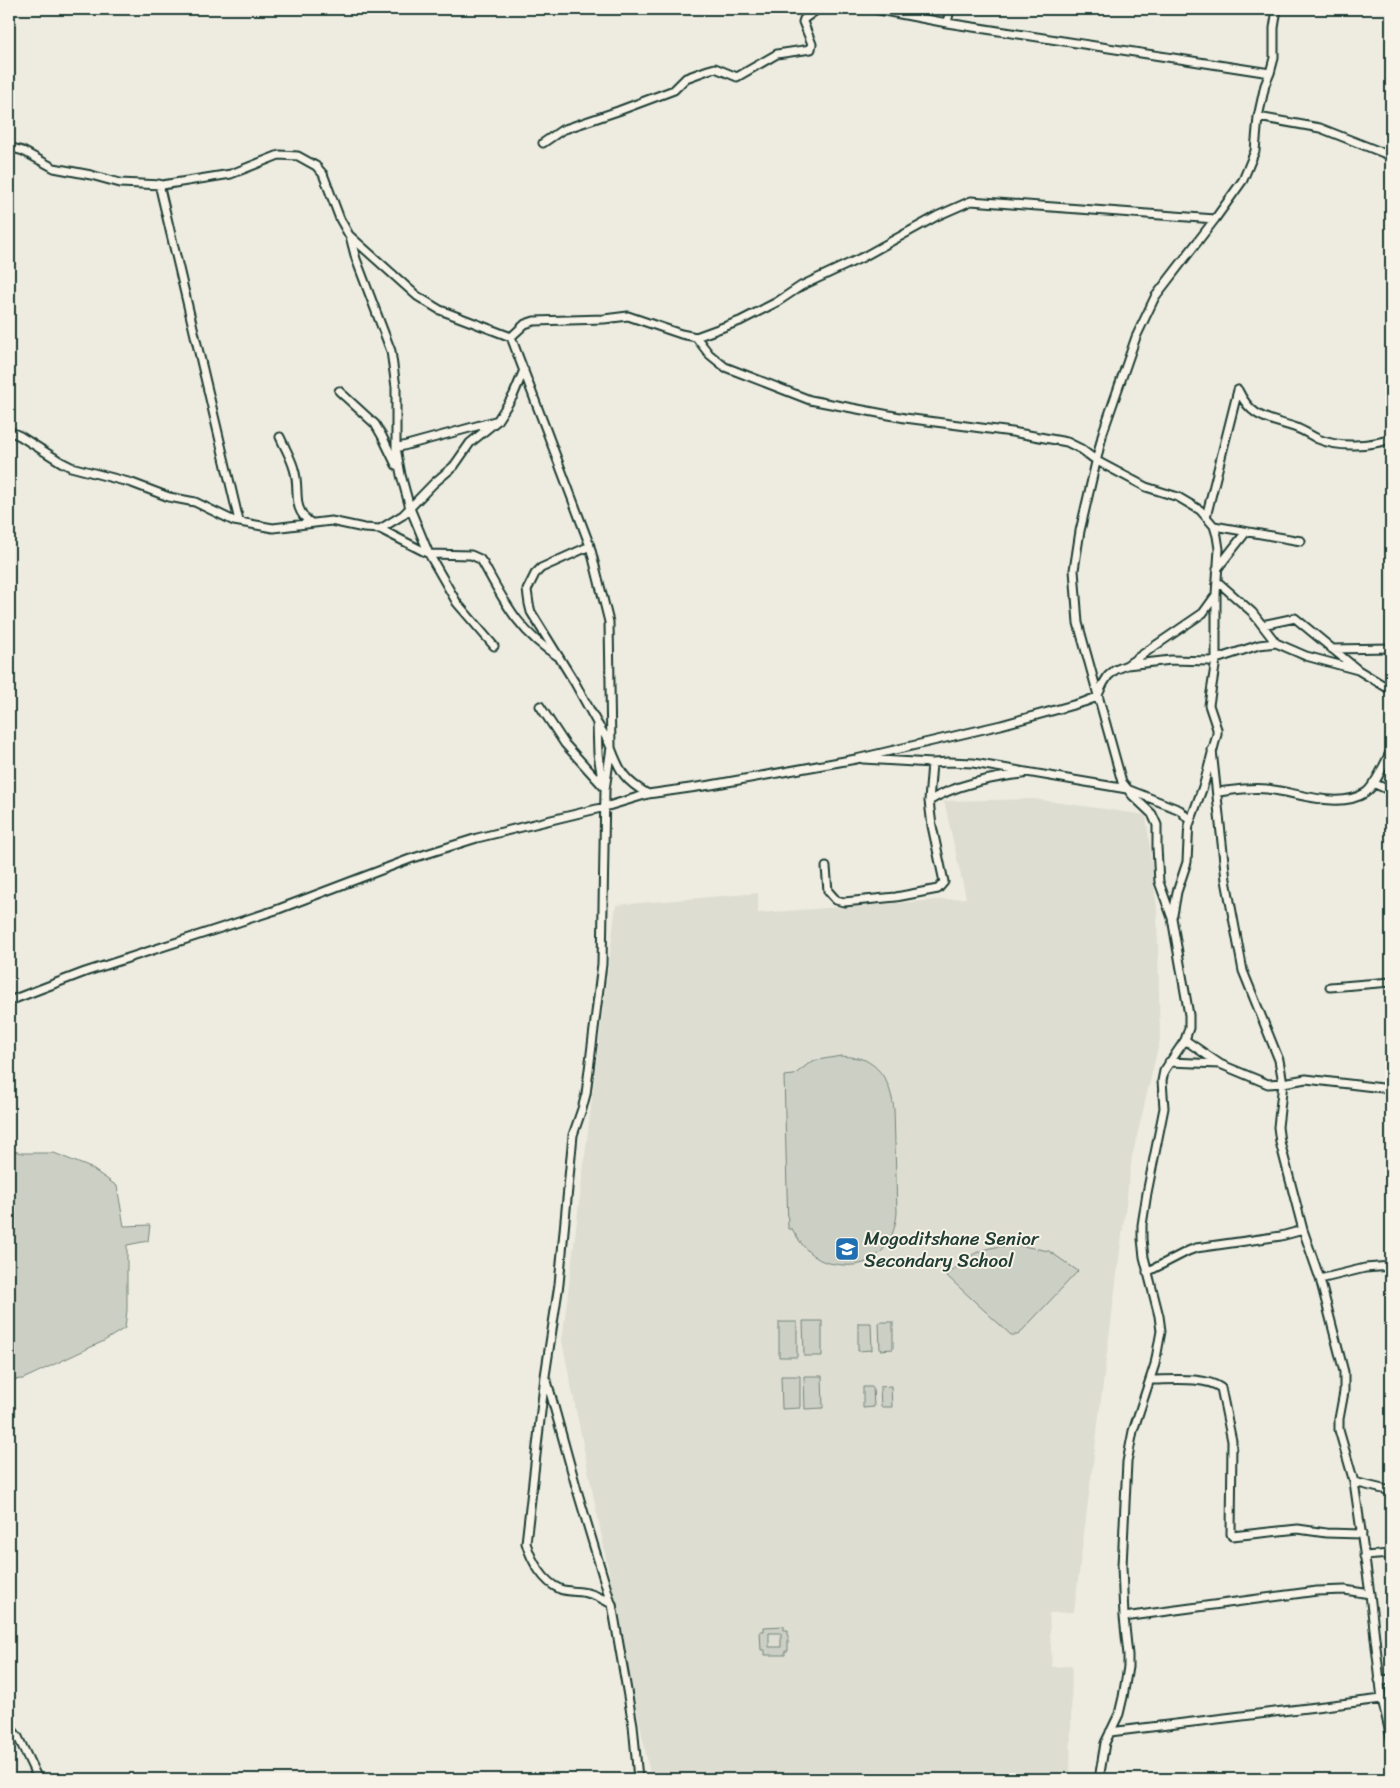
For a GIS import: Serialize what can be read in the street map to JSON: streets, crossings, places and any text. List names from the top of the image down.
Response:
{
  "places": {
    "school or university": ["Mogoditshane Senior Secondary School"]
  }
}
